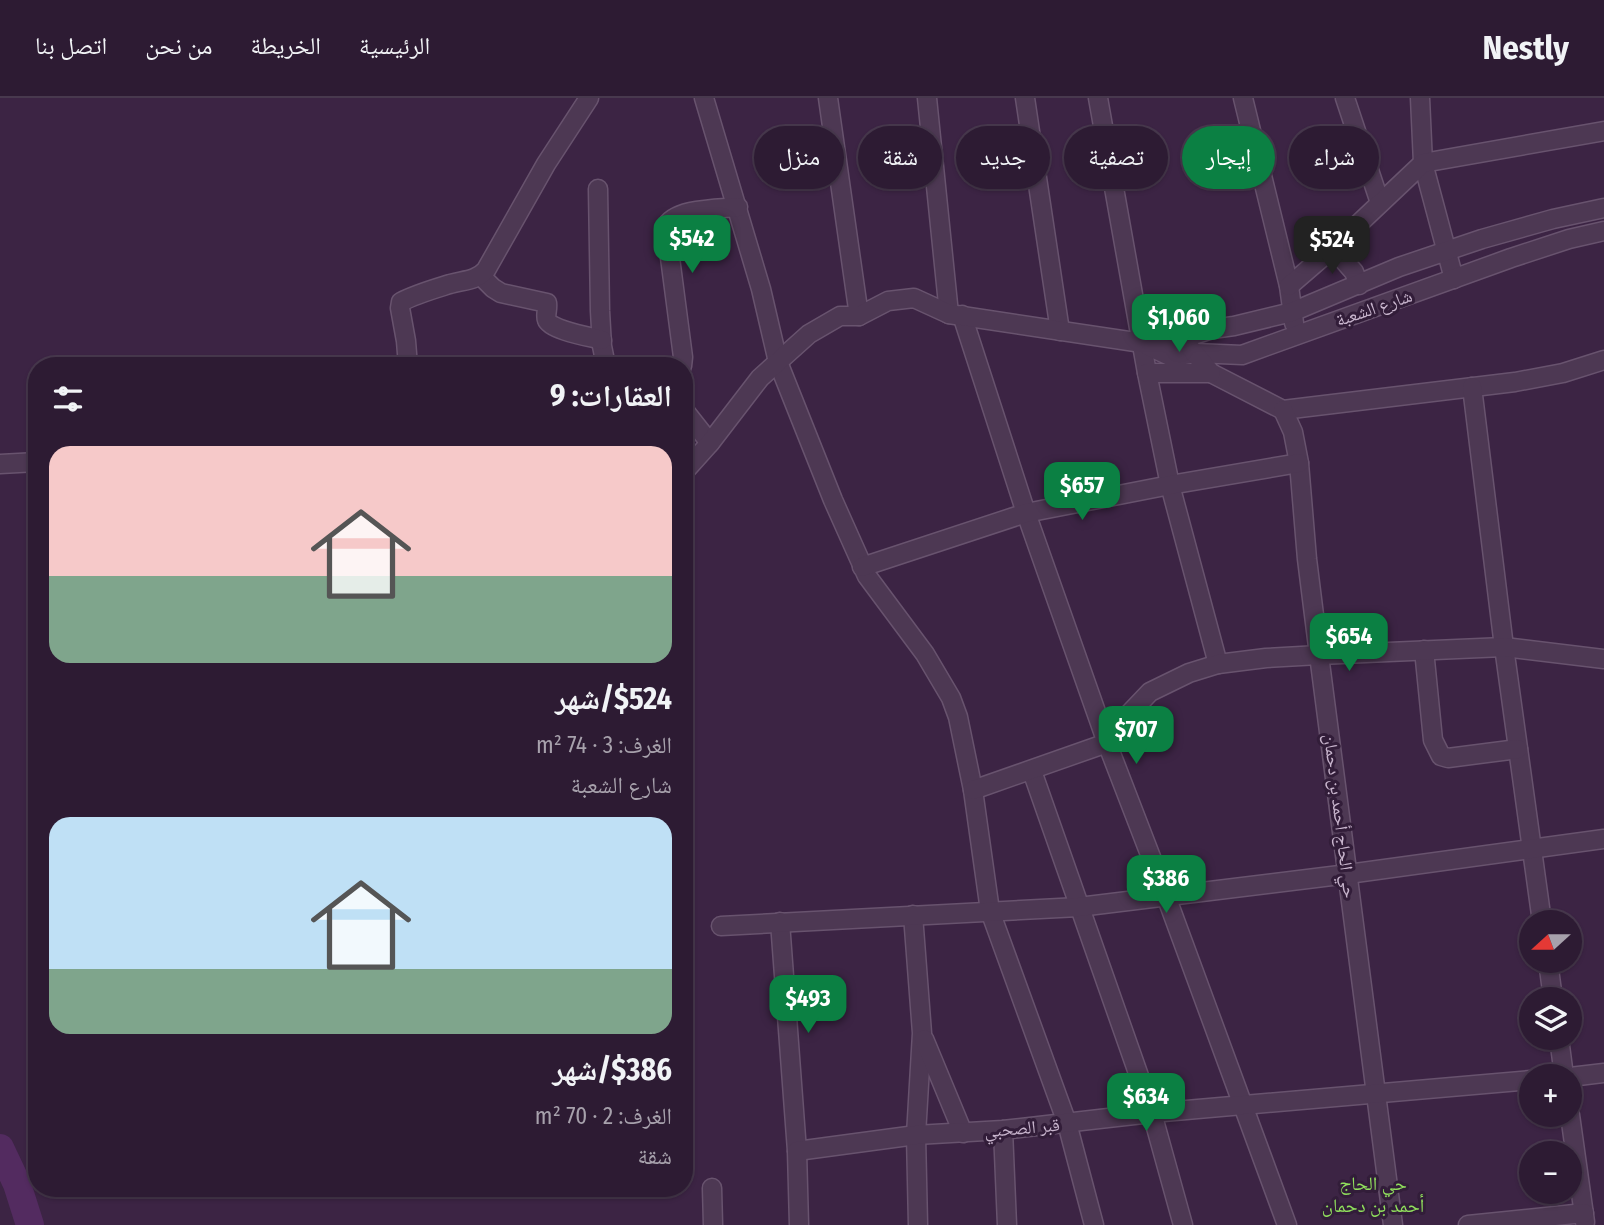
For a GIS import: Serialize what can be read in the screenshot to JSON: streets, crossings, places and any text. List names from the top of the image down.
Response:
{
  "streets": {
    "street": ["شارع الشعبة", "حي الحاج أحمد بن دحمان", "قبر الصحبي"]
  },
  "crossings": [
    ["حي الحاج أحمد بن دحمان", "قبر الصحبي"]
  ],
  "districts": ["حي الحاج أحمد بن دحمان"],
  "north": "left",
  "page": {
    "header": "Nestly",
    "nav": [
      "الرئيسية",
      "الخريطة",
      "من نحن",
      "اتصل بنا"
    ],
    "chip": [
      "شراء",
      "إيجار",
      "تصفية",
      "جديد",
      "شقة",
      "منزل"
    ],
    "price": [
      "$542",
      "$524",
      "$1,060",
      "$657",
      "$654",
      "$707",
      "$386",
      "$493",
      "$634"
    ],
    "heading": "العقارات: 9",
    "list": [
      {
        "name": "$524/شهر",
        "note": "الغرف: 3 · 74 m² · شارع الشعبة"
      },
      {
        "name": "$386/شهر",
        "note": "الغرف: 2 · 70 m² · شقة"
      }
    ],
    "map_buttons": ["+", "−"]
  }
}
